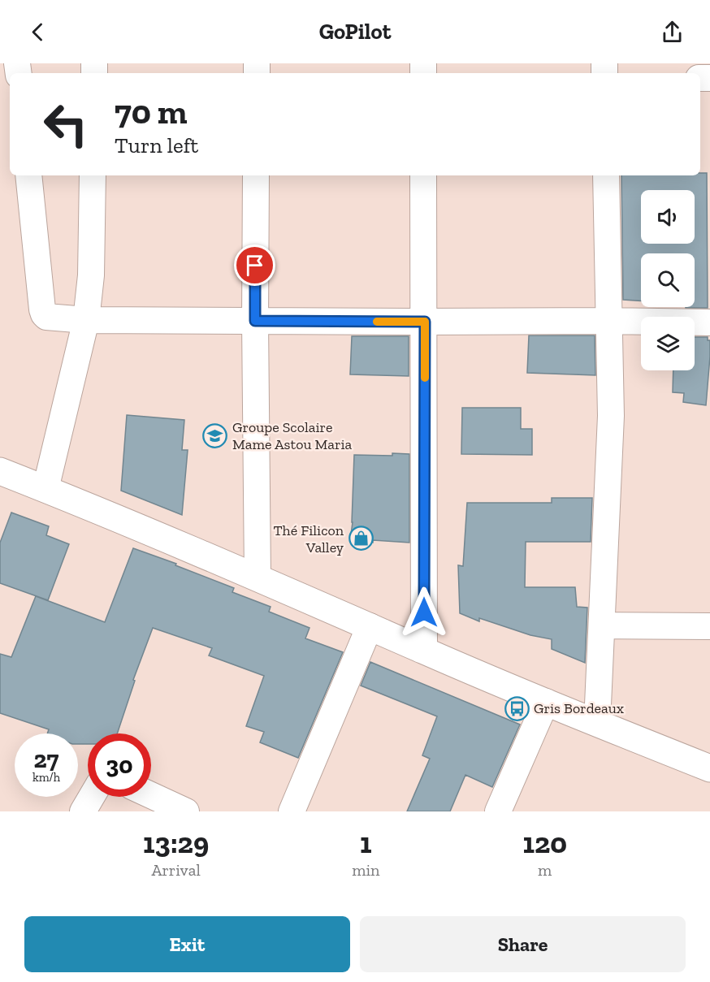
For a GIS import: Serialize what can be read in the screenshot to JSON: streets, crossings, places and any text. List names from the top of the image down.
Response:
{
  "places": {
    "school or university": ["Groupe Scolaire Mame Astou Maria"],
    "shop": ["Thé Filicon Valley"],
    "bus stop": ["Gris Bordeaux"]
  },
  "page": {
    "header": "GoPilot",
    "turn": ["70 m", "Turn left"],
    "speed": "27 km/h",
    "limit": "30",
    "eta": [
      "13:29",
      "Arrival",
      "1",
      "min",
      "120",
      "m"
    ],
    "buttons": ["Exit", "Share"]
  }
}
